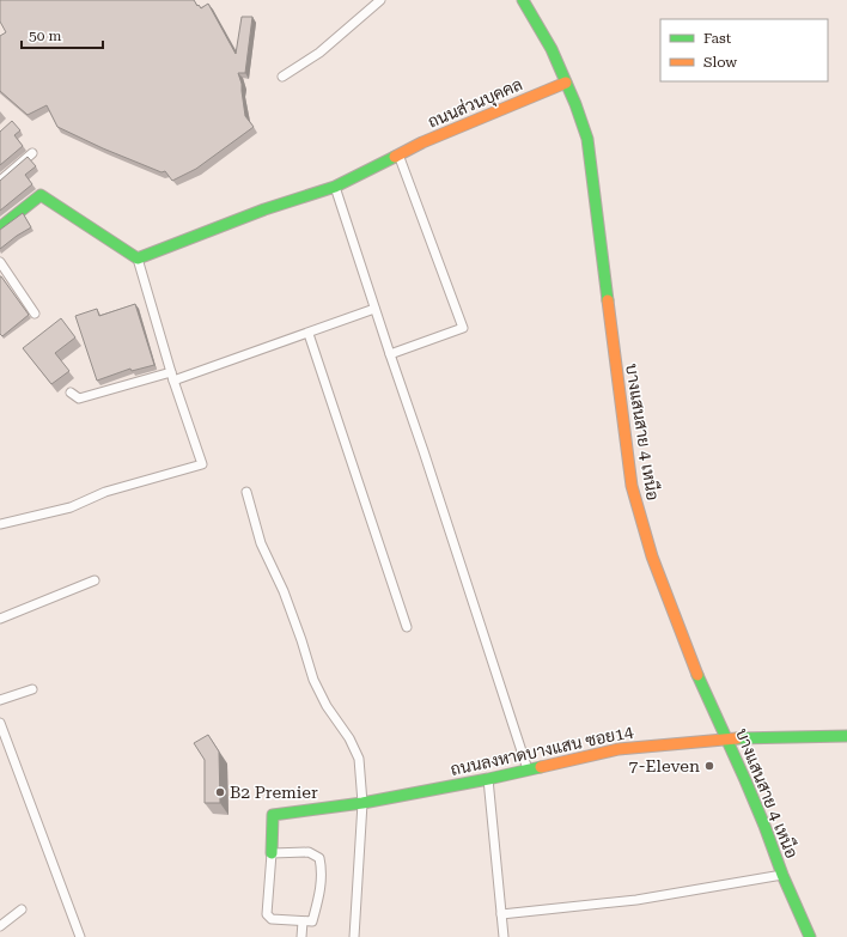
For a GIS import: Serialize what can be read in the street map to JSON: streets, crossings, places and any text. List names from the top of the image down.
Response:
{
  "streets": {
    "street": ["ถนนส่วนบุคคล", "บางแสนสาย 4 เหนือ", "ถนนลงหาดบางแสน ซอย14"]
  },
  "crossings": [
    ["ถนนส่วนบุคคล", "บางแสนสาย 4 เหนือ"],
    ["บางแสนสาย 4 เหนือ", "ถนนลงหาดบางแสน ซอย14"]
  ],
  "places": ["7-Eleven", "B2 Premier"],
  "legend": ["Fast", "Slow"],
  "scale_bar": "50 m"
}
